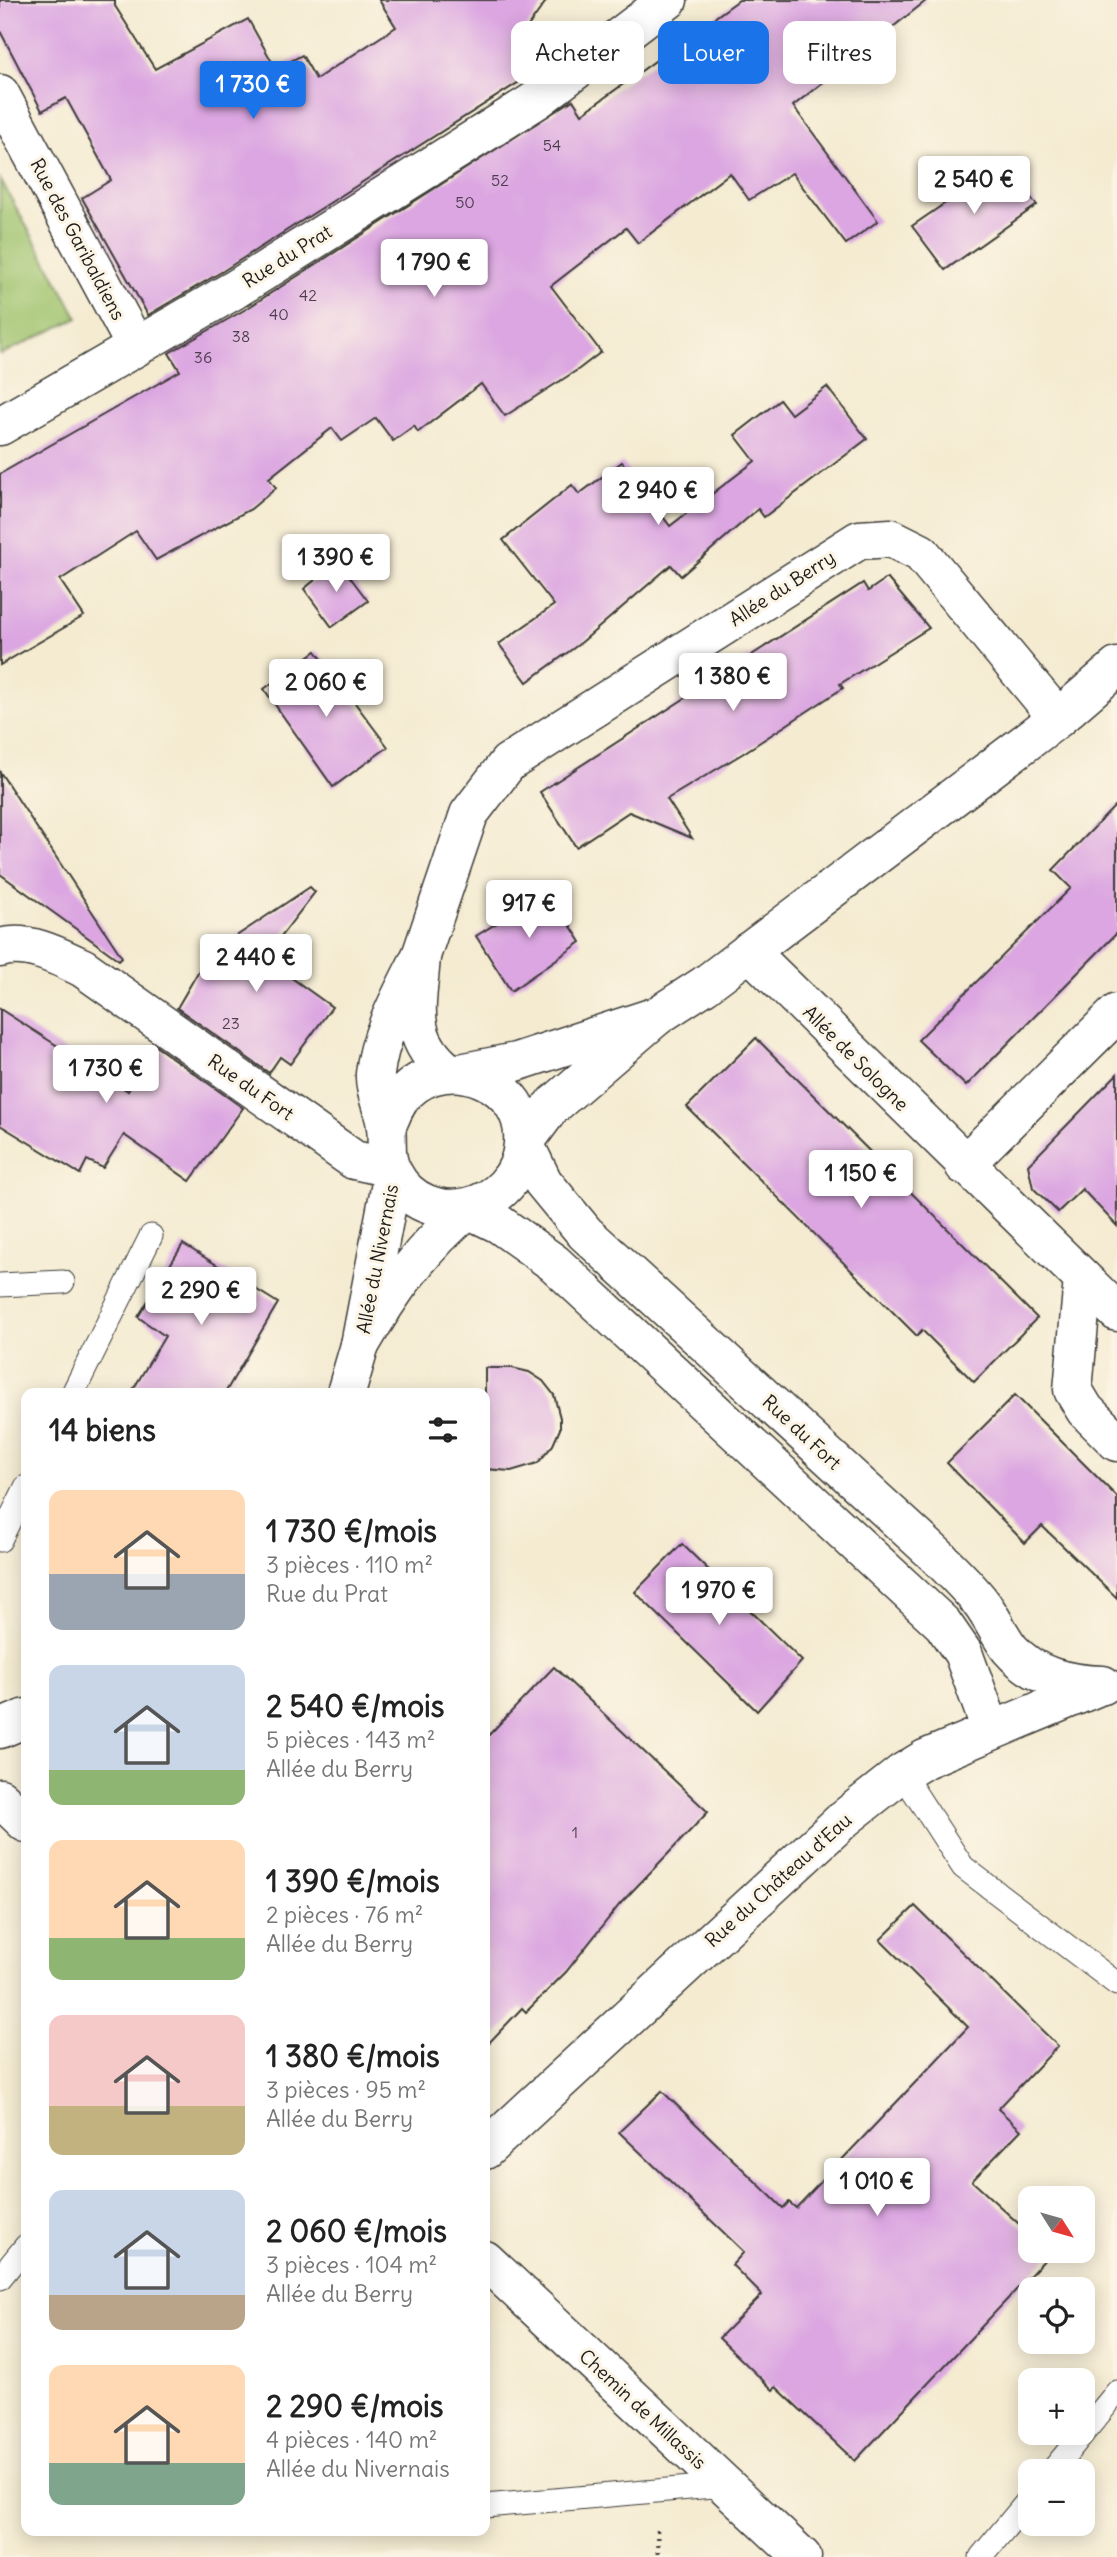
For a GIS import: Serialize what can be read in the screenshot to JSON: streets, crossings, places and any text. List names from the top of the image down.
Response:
{
  "streets": {
    "street": [
      "Rue des Garibaldiens",
      "Rue du Prat",
      "Allée du Berry",
      "Allée de Sologne",
      "Rue du Fort",
      "Allée du Nivernais",
      "Rue du Château d'Eau",
      "Chemin de Millassis"
    ]
  },
  "crossings": [
    ["Rue des Garibaldiens", "Rue du Prat"],
    ["Allée du Berry", "Rue du Fort"],
    ["Allée du Berry", "Allée du Nivernais"],
    ["Rue du Fort", "Allée du Nivernais"],
    ["Rue du Fort", "Rue du Château d'Eau"]
  ],
  "house_numbers": [
    "54",
    "52",
    "50",
    "42",
    "40",
    "38",
    "36",
    "23",
    "1"
  ],
  "north": "bottom right",
  "page": {
    "chip": ["Acheter", "Louer", "Filtres"],
    "price": [
      "1 730 €",
      "2 540 €",
      "1 790 €",
      "2 940 €",
      "1 390 €",
      "1 380 €",
      "2 060 €",
      "917 €",
      "2 440 €",
      "1 730 €",
      "1 150 €",
      "2 290 €",
      "1 970 €",
      "1 010 €"
    ],
    "heading": "14 biens",
    "list": [
      {
        "name": "1 730 €/mois",
        "note": "3 pièces · 110 m² · Rue du Prat"
      },
      {
        "name": "2 540 €/mois",
        "note": "5 pièces · 143 m² · Allée du Berry"
      },
      {
        "name": "1 390 €/mois",
        "note": "2 pièces · 76 m² · Allée du Berry"
      },
      {
        "name": "1 380 €/mois",
        "note": "3 pièces · 95 m² · Allée du Berry"
      },
      {
        "name": "2 060 €/mois",
        "note": "3 pièces · 104 m² · Allée du Berry"
      },
      {
        "name": "2 290 €/mois",
        "note": "4 pièces · 140 m² · Allée du Nivernais"
      }
    ],
    "map_buttons": ["+", "−"]
  }
}
